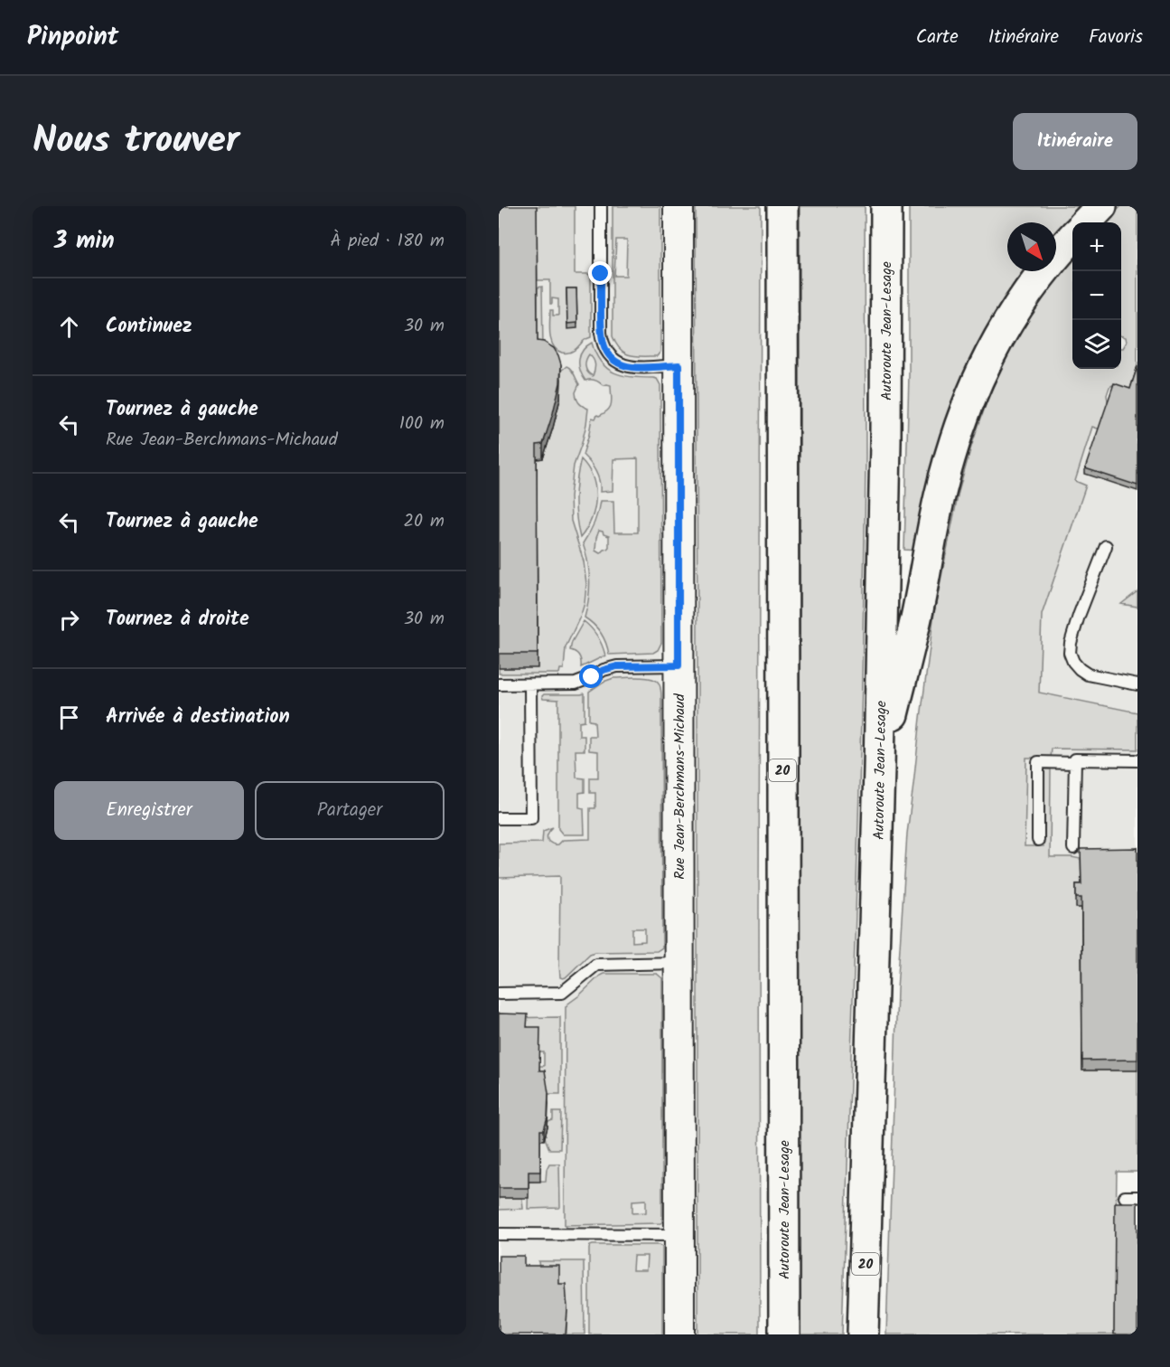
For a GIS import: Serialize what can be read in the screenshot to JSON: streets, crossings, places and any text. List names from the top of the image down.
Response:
{
  "streets": {
    "highway": ["Autoroute Jean-Lesage", "20"],
    "street": ["Rue Jean-Berchmans-Michaud"]
  },
  "north": "bottom right",
  "page": {
    "header": "Pinpoint",
    "nav": ["Carte", "Itinéraire", "Favoris"],
    "title": "Nous trouver",
    "buttons": [
      "Itinéraire",
      ["Enregistrer", "Partager"]
    ],
    "heading": ["3 min", "À pied · 180 m"],
    "map_buttons": ["+", "−"],
    "list": [
      ["Continuez", "30 m"],
      ["Tournez à gauche", "Rue Jean-Berchmans-Michaud", "100 m"],
      ["Tournez à gauche", "20 m"],
      ["Tournez à droite", "30 m"],
      "Arrivée à destination"
    ]
  }
}
